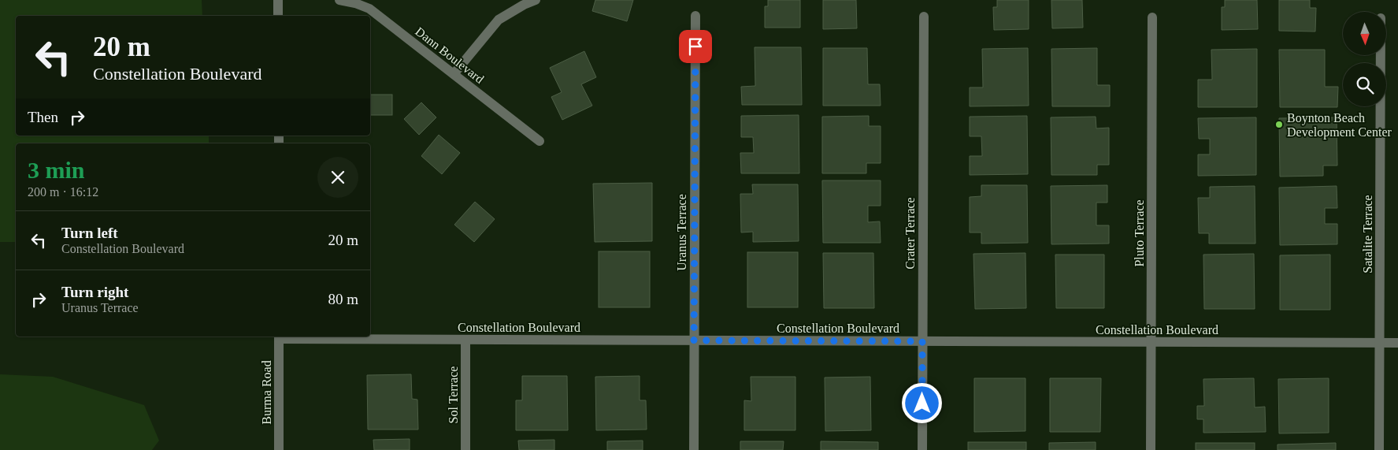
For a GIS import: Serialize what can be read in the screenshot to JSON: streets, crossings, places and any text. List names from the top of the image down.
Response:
{
  "streets": {
    "street": [
      "Dann Boulevard",
      "Uranus Terrace",
      "Crater Terrace",
      "Pluto Terrace",
      "Satalite Terrace",
      "Constellation Boulevard",
      "Burma Road",
      "Sol Terrace"
    ]
  },
  "crossings": [
    ["Uranus Terrace", "Constellation Boulevard"],
    ["Crater Terrace", "Constellation Boulevard"],
    ["Pluto Terrace", "Constellation Boulevard"],
    ["Satalite Terrace", "Constellation Boulevard"],
    ["Constellation Boulevard", "Burma Road"],
    ["Constellation Boulevard", "Sol Terrace"]
  ],
  "places": ["Boynton Beach Development Center"],
  "north": "bottom",
  "page": {
    "turn": ["20 m", "Constellation Boulevard"],
    "then": "Then",
    "heading": ["3 min", "200 m · 16:12"],
    "list": [
      {
        "name": "Turn left",
        "note": "Constellation Boulevard",
        "value": "20 m"
      },
      {
        "name": "Turn right",
        "note": "Uranus Terrace",
        "value": "80 m"
      }
    ]
  }
}
